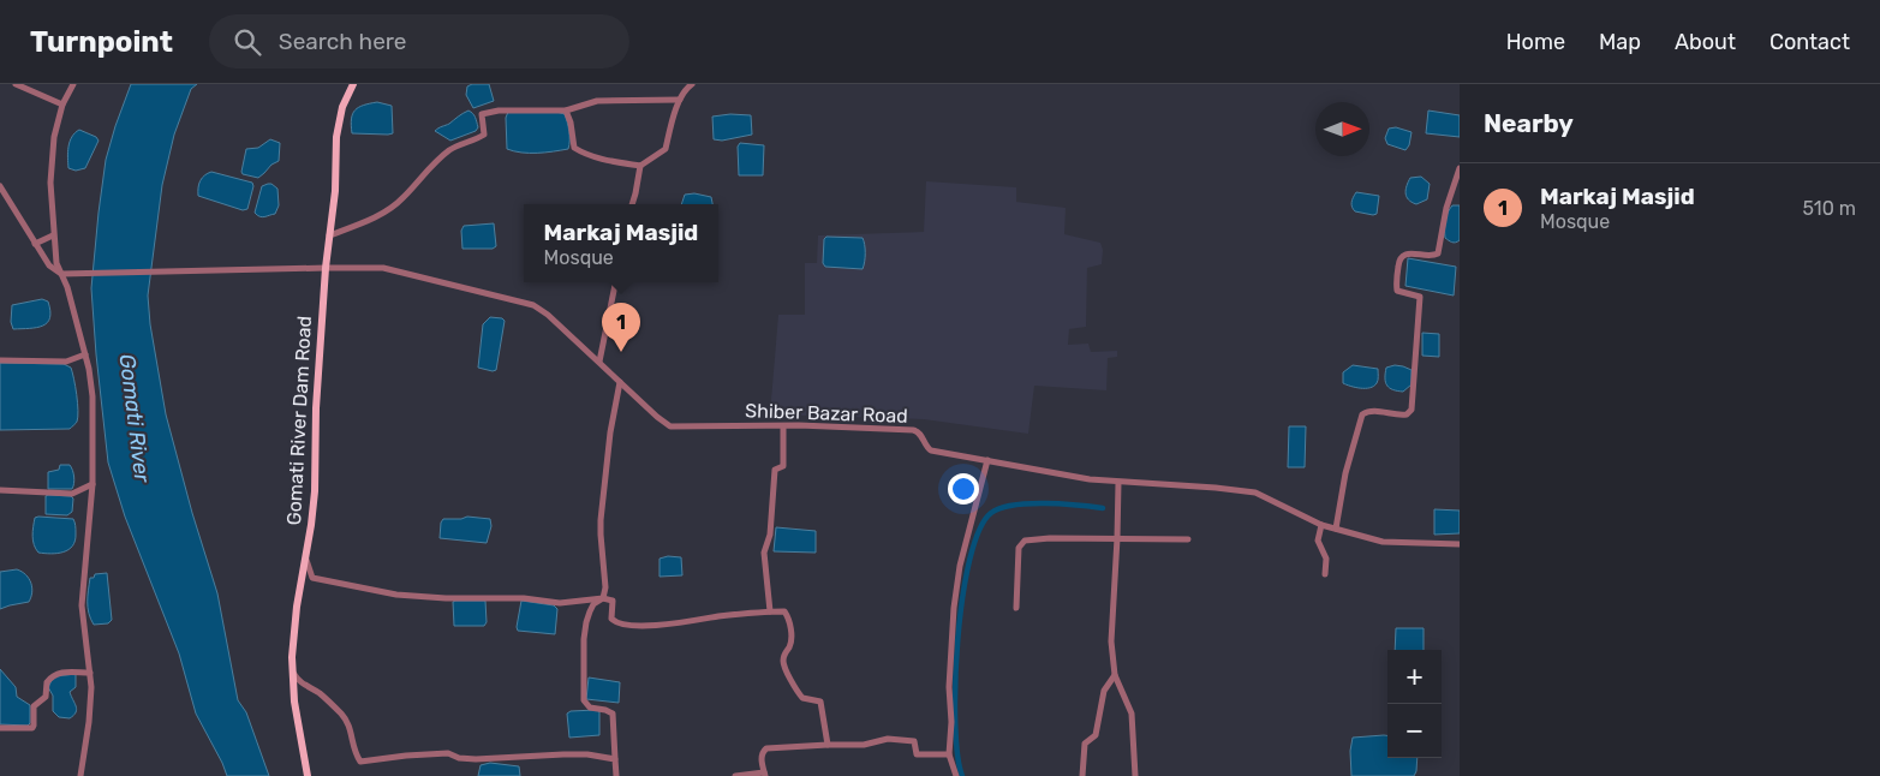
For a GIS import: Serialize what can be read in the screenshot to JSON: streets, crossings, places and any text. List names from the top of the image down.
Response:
{
  "streets": {
    "main road": ["Gomati River Dam Road"],
    "street": ["Shiber Bazar Road"]
  },
  "crossings": [
    ["Shiber Bazar Road", "Gomati River Dam Road"]
  ],
  "water": ["Gomati River"],
  "north": "right",
  "page": {
    "header": "Turnpoint",
    "search": "Search here",
    "nav": [
      "Home",
      "Map",
      "About",
      "Contact"
    ],
    "heading": "Nearby",
    "list": [
      {
        "mark": "1",
        "name": "Markaj Masjid",
        "note": "Mosque",
        "value": "510 m"
      }
    ],
    "popup": ["Markaj Masjid", "Mosque"],
    "pins": "1",
    "map_buttons": ["+", "−"]
  }
}
